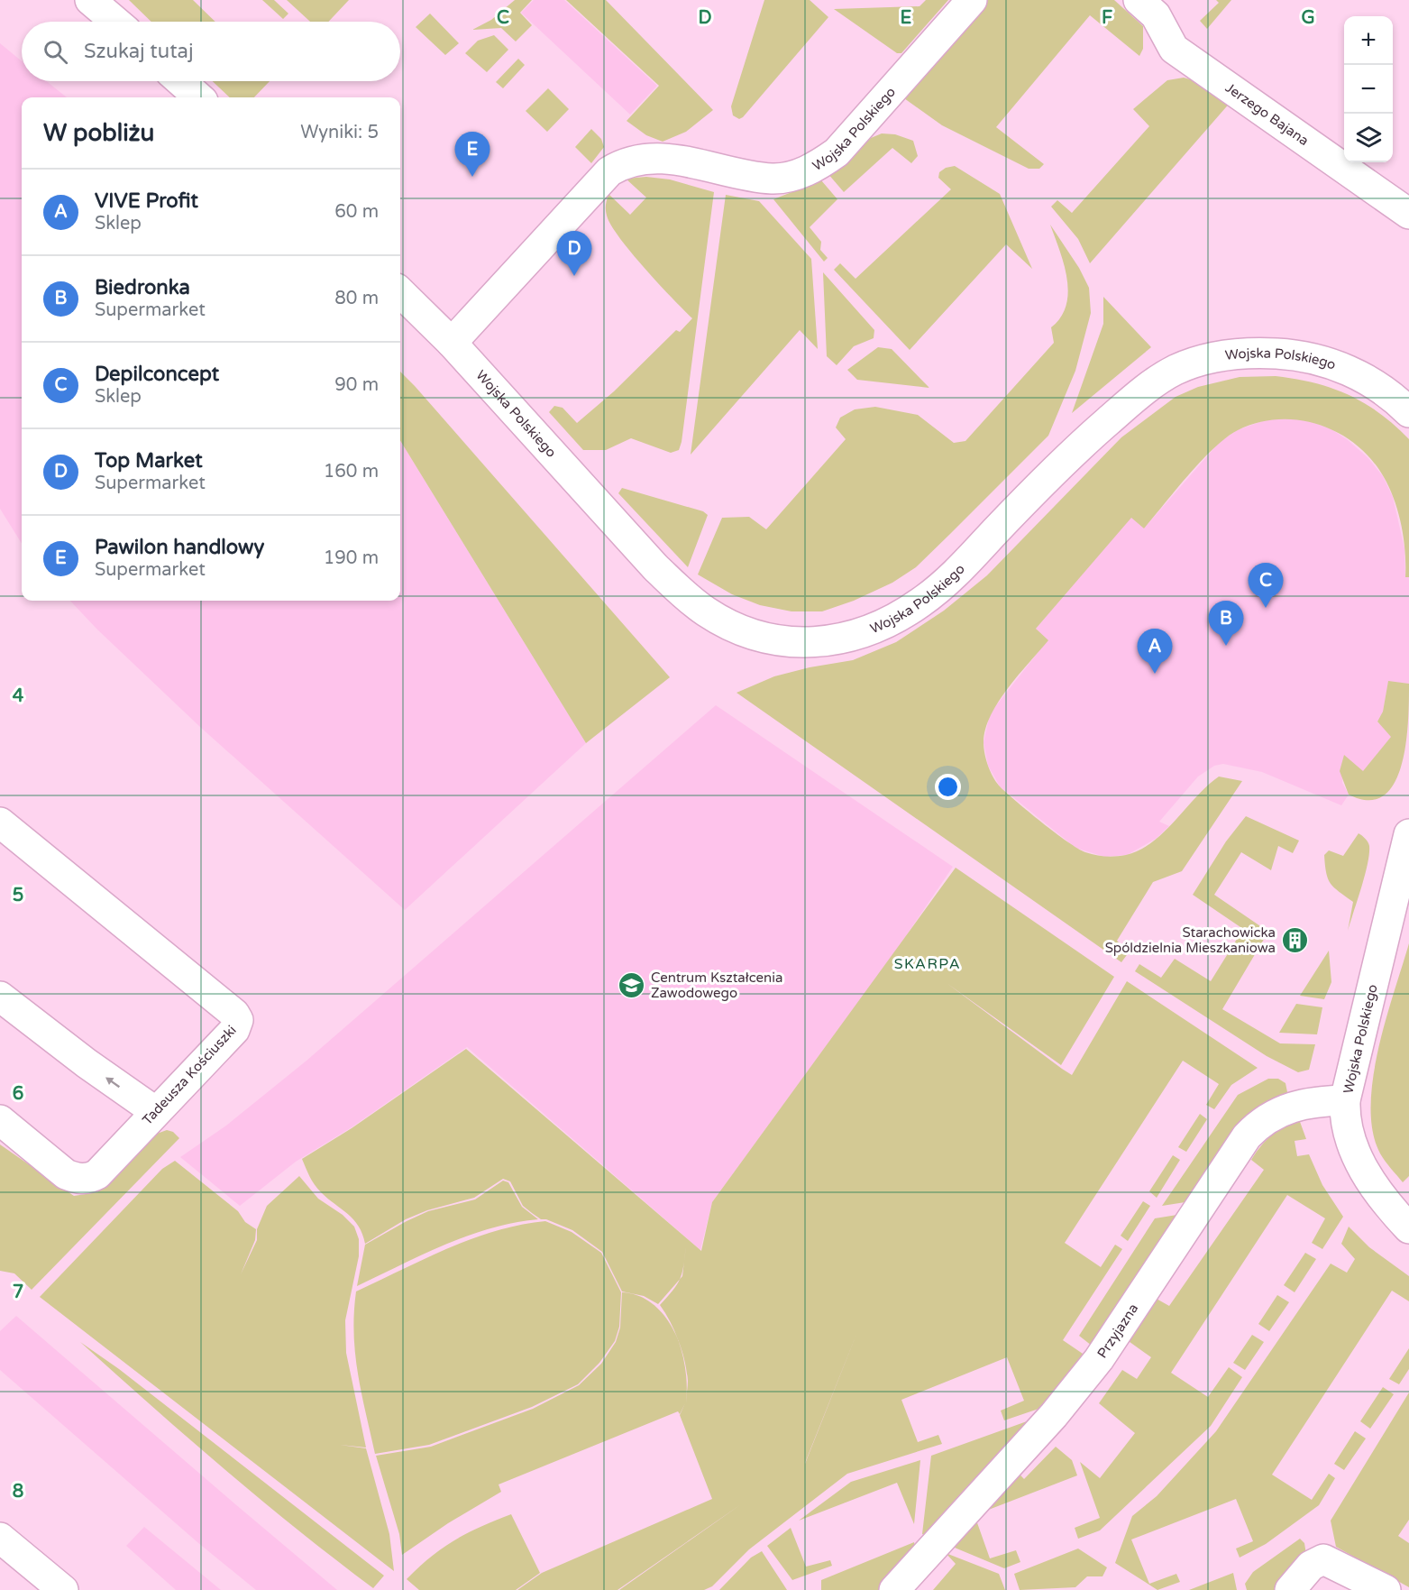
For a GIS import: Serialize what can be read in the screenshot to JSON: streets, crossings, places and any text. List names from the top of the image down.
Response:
{
  "streets": {
    "street": [
      "Jerzego Bajana",
      "Wojska Polskiego",
      "Tadeusza Kościuszki",
      "Przyjazna"
    ]
  },
  "crossings": [
    ["Wojska Polskiego", "Przyjazna"]
  ],
  "districts": ["SKARPA"],
  "places": {
    "building": ["Starachowicka Spóldzielnia Mieszkaniowa"],
    "school or university": ["Centrum Kształcenia Zawodowego"]
  },
  "page": {
    "map_buttons": ["+", "−"],
    "search": "Szukaj tutaj",
    "heading": ["W pobliżu", "Wyniki: 5"],
    "pins": [
      "E",
      "D",
      "C",
      "B",
      "A"
    ],
    "list": [
      {
        "mark": "A",
        "name": "VIVE Profit",
        "note": "Sklep",
        "value": "60 m"
      },
      {
        "mark": "B",
        "name": "Biedronka",
        "note": "Supermarket",
        "value": "80 m"
      },
      {
        "mark": "C",
        "name": "Depilconcept",
        "note": "Sklep",
        "value": "90 m"
      },
      {
        "mark": "D",
        "name": "Top Market",
        "note": "Supermarket",
        "value": "160 m"
      },
      {
        "mark": "E",
        "name": "Pawilon handlowy",
        "note": "Supermarket",
        "value": "190 m"
      }
    ]
  },
  "grid": {
    "columns": [
      "C",
      "D",
      "E",
      "F",
      "G"
    ],
    "rows": [
      "4",
      "5",
      "6",
      "7",
      "8"
    ]
  }
}
